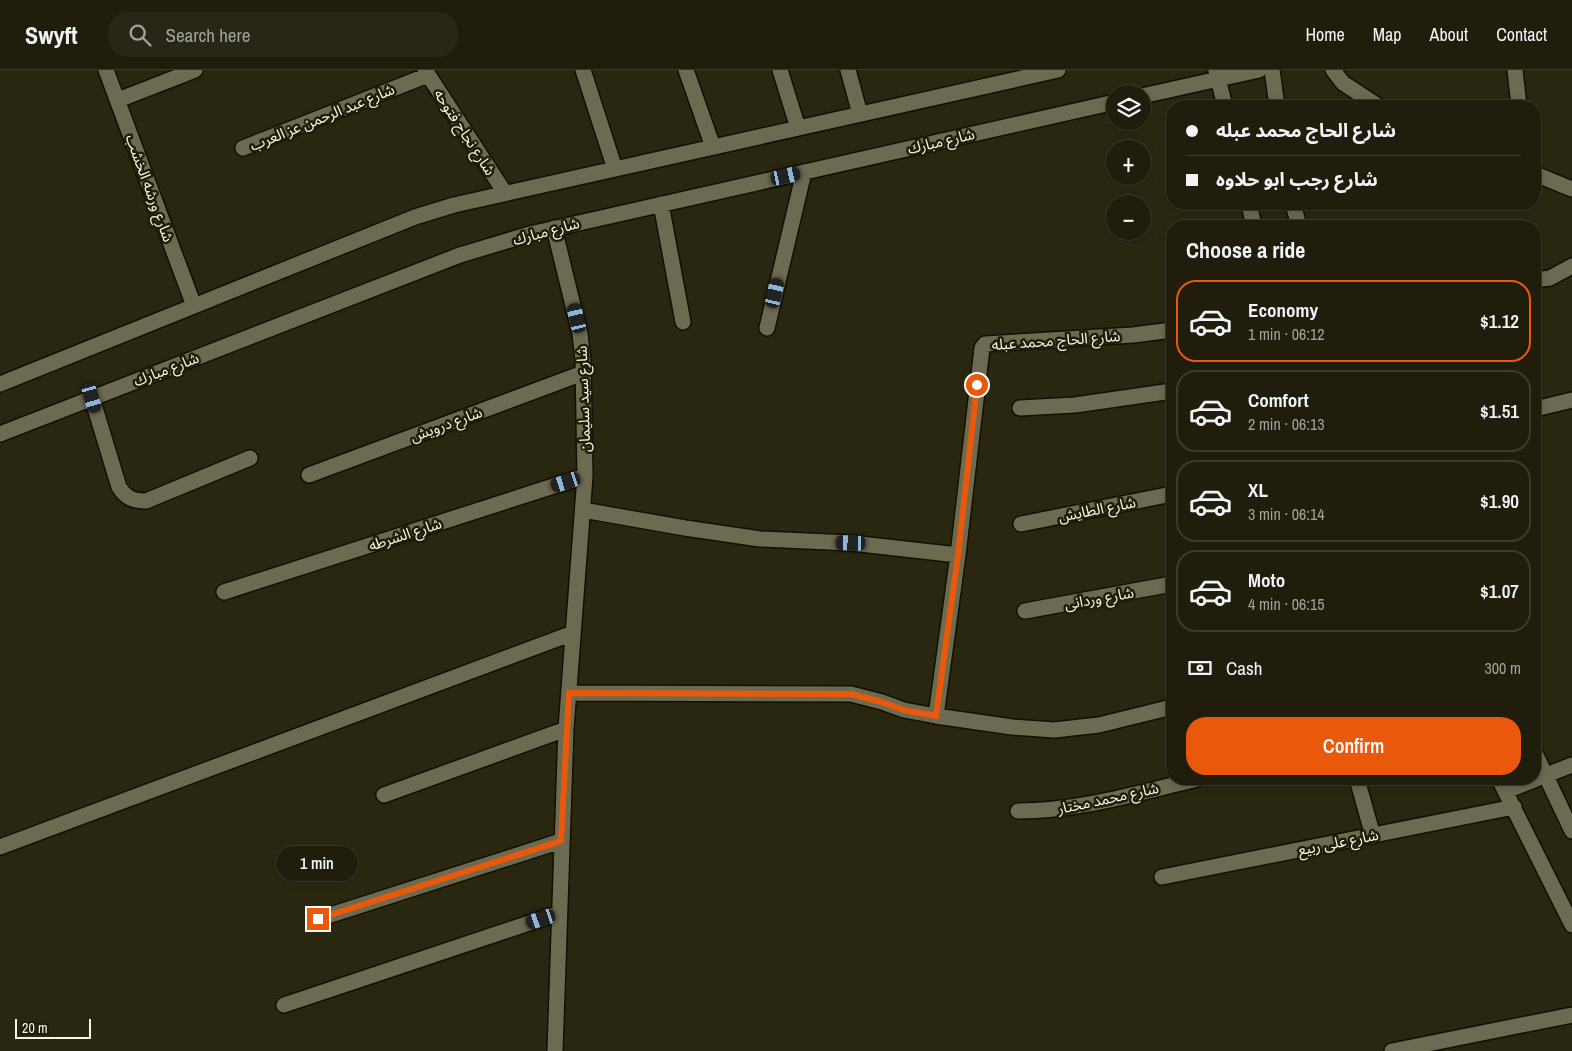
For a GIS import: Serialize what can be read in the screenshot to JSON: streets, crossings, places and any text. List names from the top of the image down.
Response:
{
  "streets": {
    "street": [
      "شارع عبد الرحمن عز العرب",
      "شارع نجاح فتوحه",
      "شارع مبارك",
      "شارع ورشه الخشب",
      "شارع الحاج محمد عبله",
      "شارع سيد سليمان",
      "شارع درويش",
      "شارع الطايش",
      "شارع الشرطه",
      "شارع وردانى",
      "شارع محمد مختار",
      "شارع على ربيع"
    ]
  },
  "crossings": [
    ["شارع عبد الرحمن عز العرب", "شارع نجاح فتوحه"],
    ["شارع مبارك", "شارع سيد سليمان"],
    ["شارع سيد سليمان", "شارع درويش"],
    ["شارع سيد سليمان", "شارع الشرطه"]
  ],
  "scale_bar": "20 m",
  "page": {
    "header": "Swyft",
    "search": "Search here",
    "nav": [
      "Home",
      "Map",
      "About",
      "Contact"
    ],
    "map_buttons": ["+", "−"],
    "banner": ["شارع الحاج محمد عبله", "شارع رجب ابو حلاوه"],
    "heading": "Choose a ride",
    "list": [
      {
        "name": "Economy",
        "note": "1 min · 06:12",
        "value": "$1.12"
      },
      {
        "name": "Comfort",
        "note": "2 min · 06:13",
        "value": "$1.51"
      },
      {
        "name": "XL",
        "note": "3 min · 06:14",
        "value": "$1.90"
      },
      {
        "name": "Moto",
        "note": "4 min · 06:15",
        "value": "$1.07"
      }
    ],
    "pay": ["Cash", "300 m"],
    "buttons": "Confirm",
    "bubble": "1 min",
    "scale": "20 m"
  }
}
